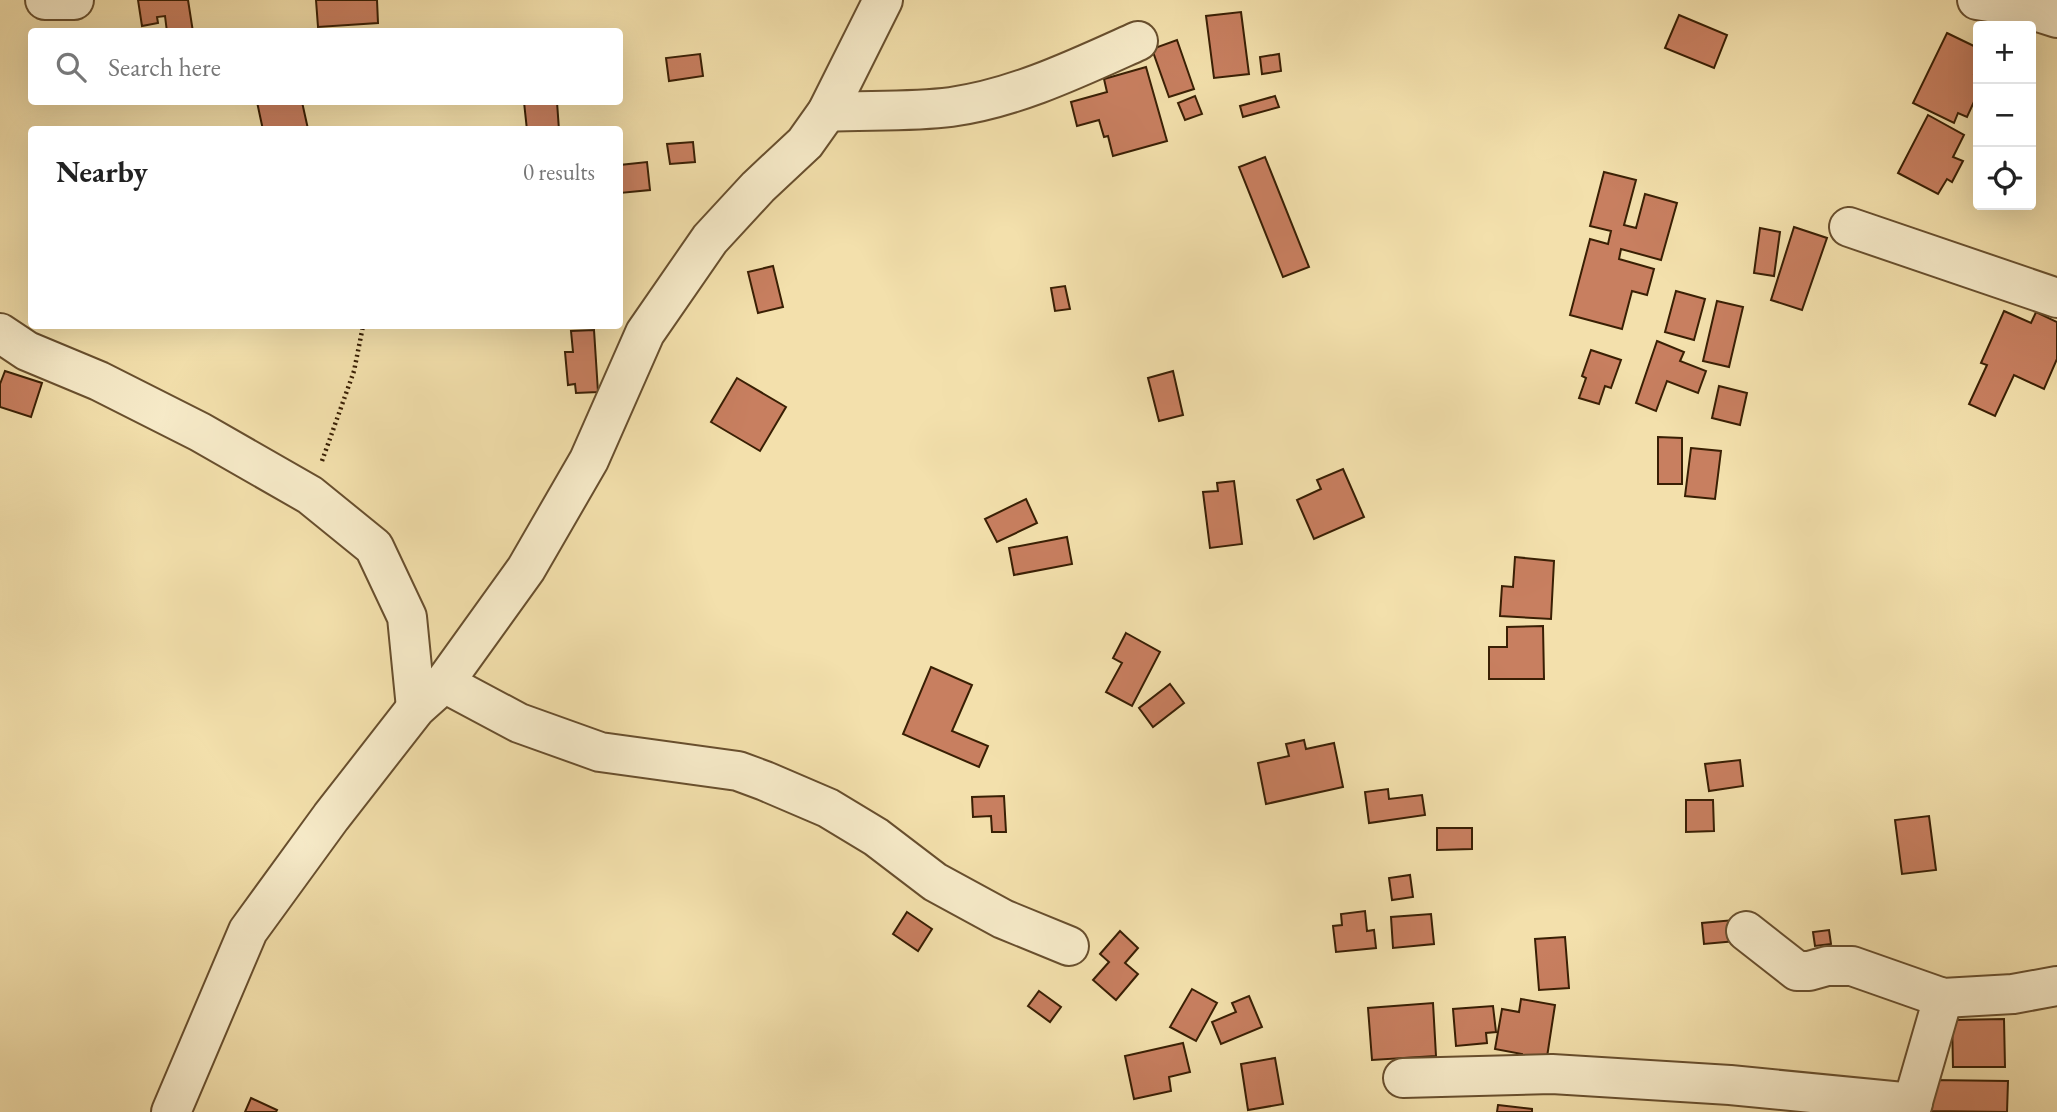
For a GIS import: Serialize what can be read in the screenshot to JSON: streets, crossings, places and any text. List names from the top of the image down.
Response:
{
  "page": {
    "map_buttons": ["+", "−"],
    "search": "Search here",
    "heading": ["Nearby", "0 results"]
  }
}
